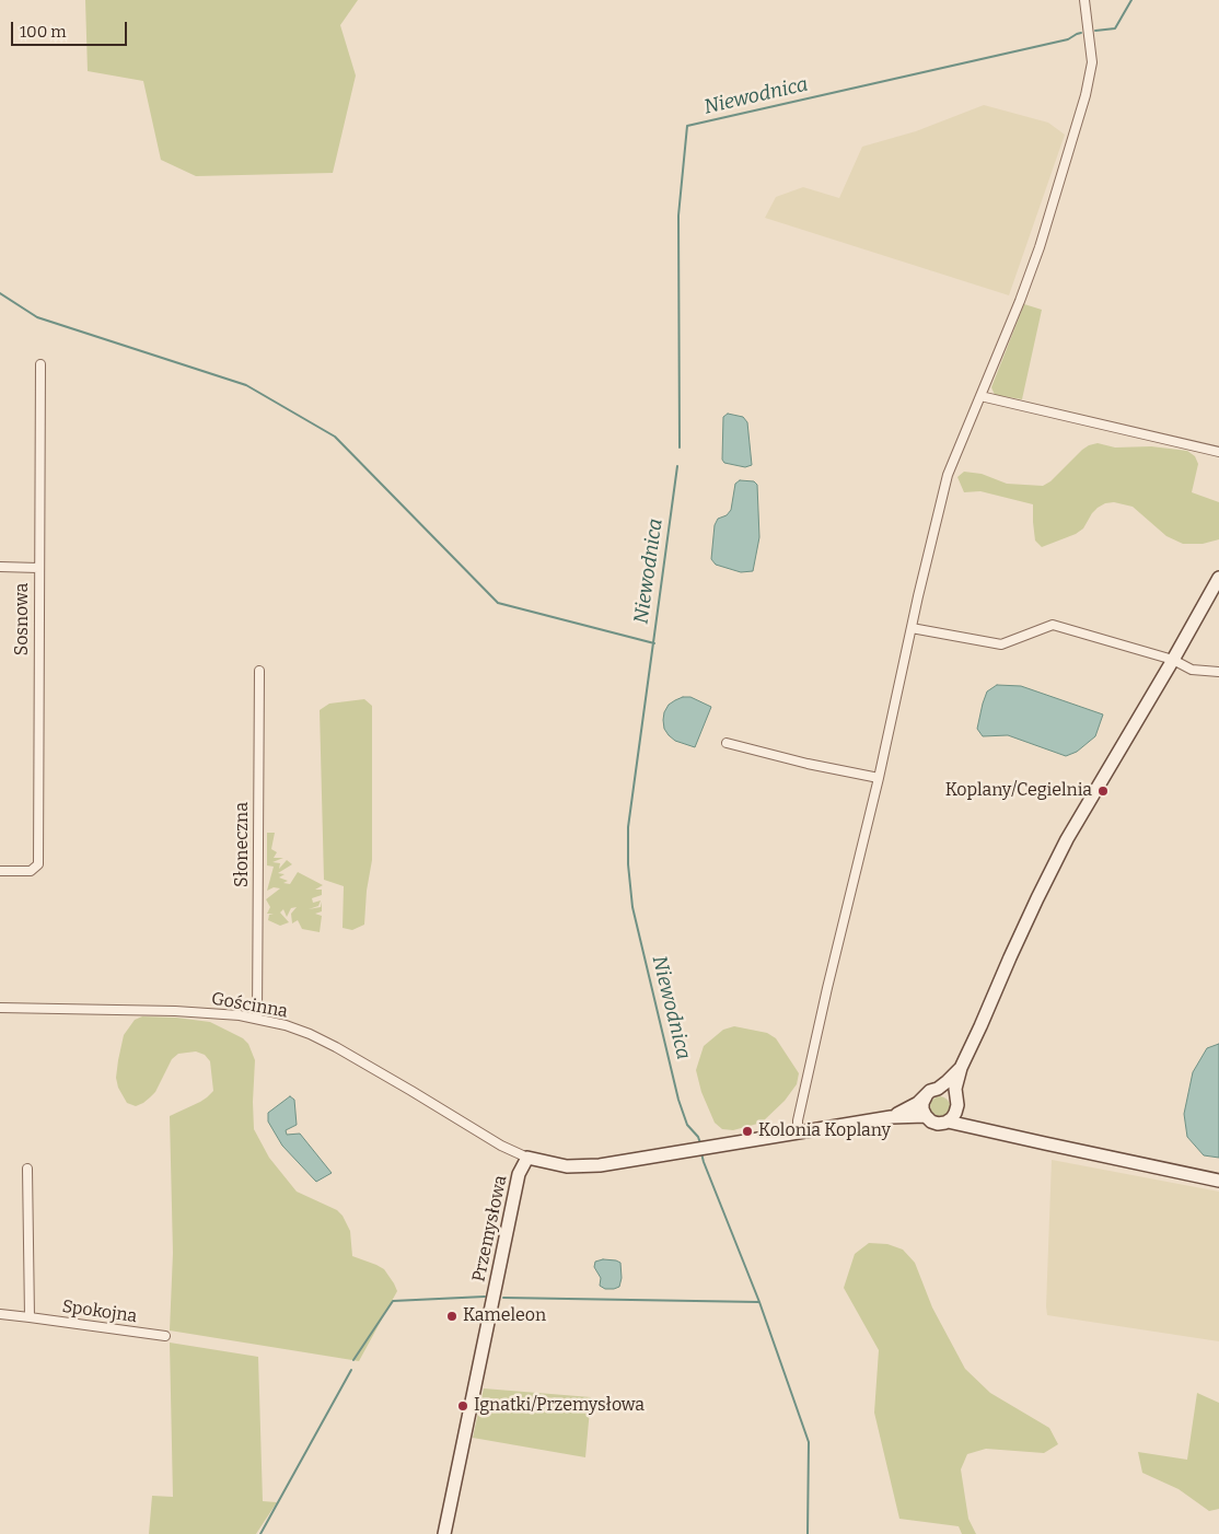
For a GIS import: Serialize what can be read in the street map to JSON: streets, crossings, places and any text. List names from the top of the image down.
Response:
{
  "streets": {
    "street": [
      "Sosnowa",
      "Słoneczna",
      "Gościnna",
      "Przemysłowa",
      "Spokojna"
    ]
  },
  "crossings": [
    ["Słoneczna", "Gościnna"],
    ["Gościnna", "Przemysłowa"]
  ],
  "water": ["Niewodnica"],
  "places": [
    "Koplany/Cegielnia",
    "Kolonia Koplany",
    "Kameleon",
    "Ignatki/Przemysłowa"
  ],
  "scale_bar": "100 m"
}
